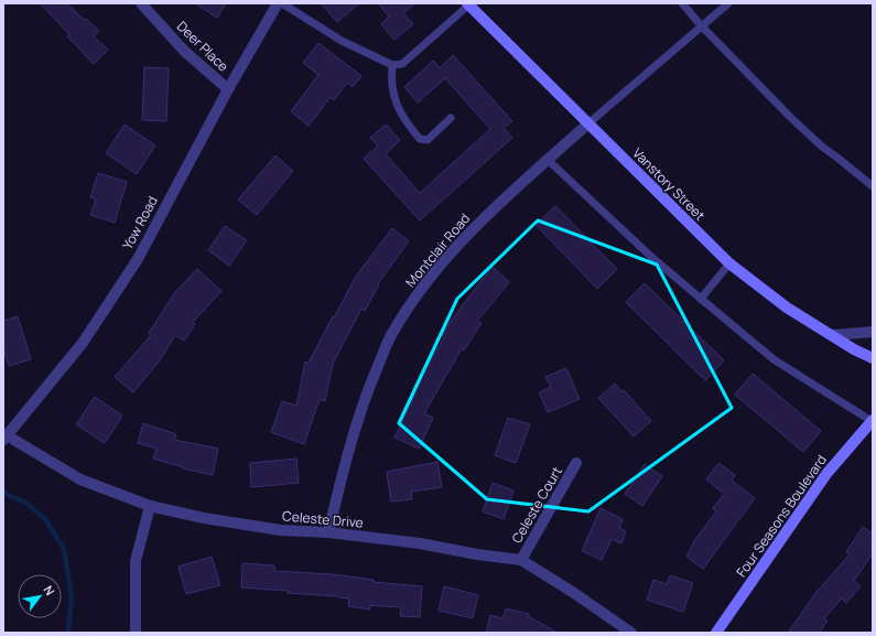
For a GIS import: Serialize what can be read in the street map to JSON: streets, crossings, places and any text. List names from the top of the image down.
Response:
{
  "streets": {
    "street": [
      "Deer Place",
      "Vanstory Street",
      "Yow Road",
      "Montclair Road",
      "Celeste Court",
      "Four Seasons Boulevard",
      "Celeste Drive"
    ]
  },
  "crossings": [
    ["Deer Place", "Yow Road"],
    ["Vanstory Street", "Montclair Road"],
    ["Yow Road", "Celeste Drive"],
    ["Montclair Road", "Celeste Drive"],
    ["Celeste Court", "Celeste Drive"]
  ],
  "north": "top right"
}
